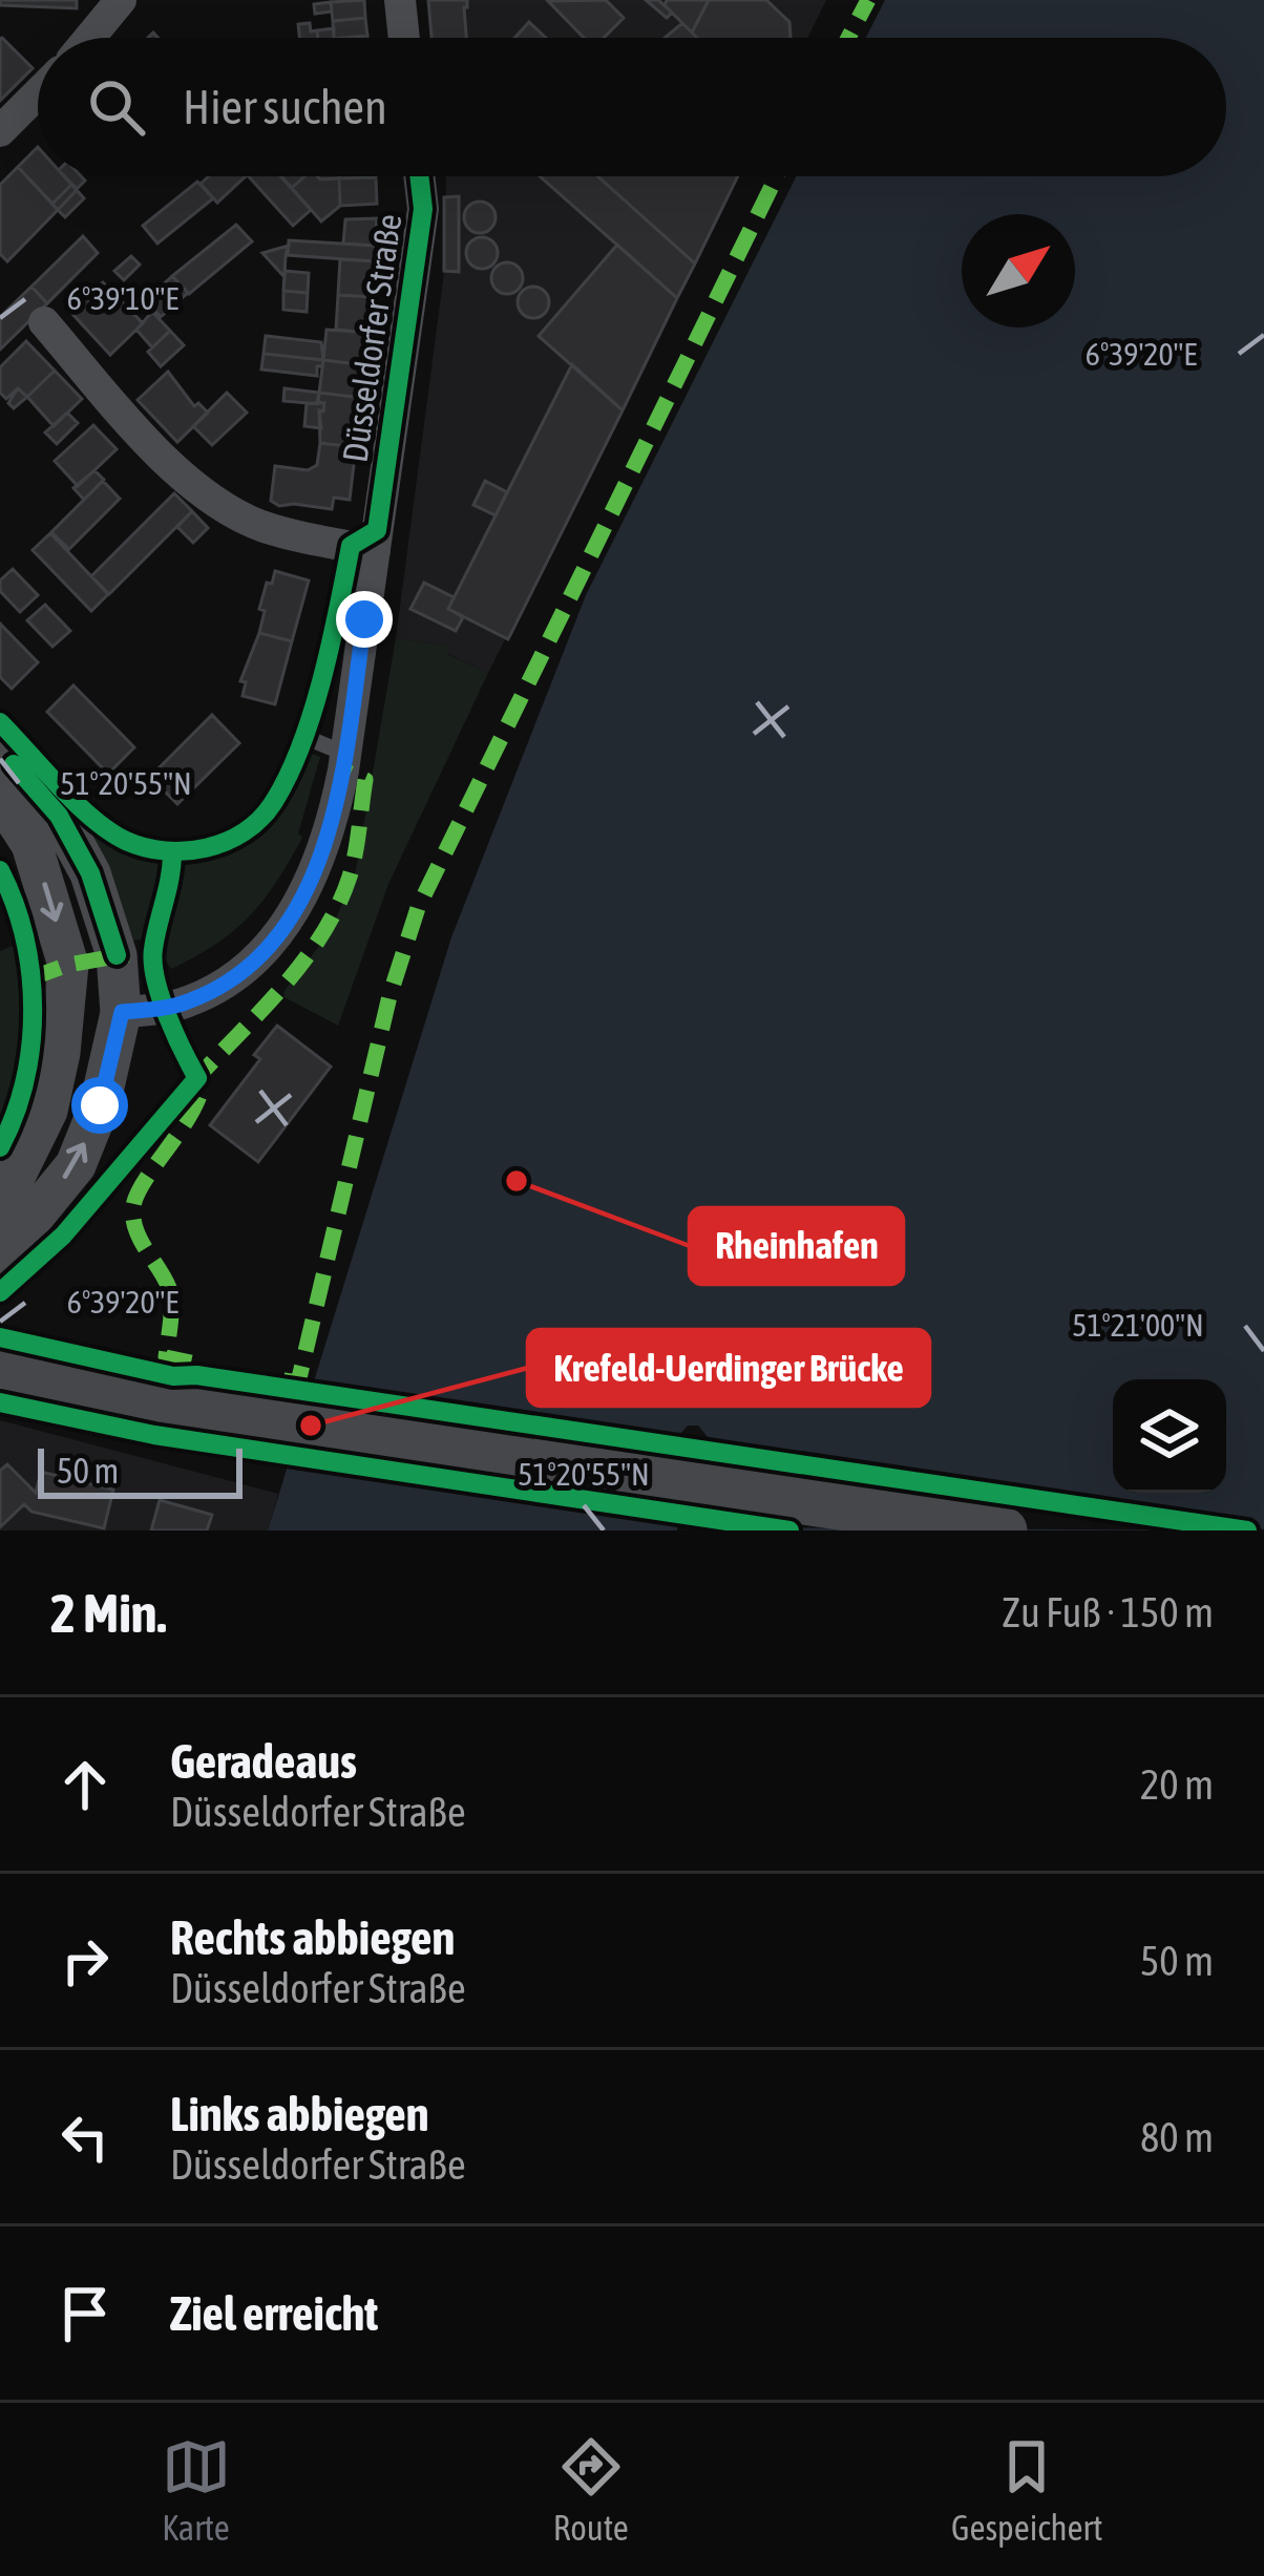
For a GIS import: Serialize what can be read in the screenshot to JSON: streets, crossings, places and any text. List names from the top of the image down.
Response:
{
  "streets": {
    "street": ["Düsseldorfer Straße"]
  },
  "places": ["Rheinhafen", "Krefeld-Uerdinger Brücke"],
  "scale_bar": "50 m",
  "north": "top right",
  "page": {
    "search": "Hier suchen",
    "scale": "50 m",
    "heading": ["2 Min.", "Zu Fuß · 150 m"],
    "list": [
      ["Geradeaus", "Düsseldorfer Straße", "20 m"],
      ["Rechts abbiegen", "Düsseldorfer Straße", "50 m"],
      ["Links abbiegen", "Düsseldorfer Straße", "80 m"],
      "Ziel erreicht"
    ],
    "nav": ["Karte", "Route", "Gespeichert"]
  },
  "coordinates": [
    "6°39'10\"E",
    "6°39'20\"E",
    "51°20'55\"N",
    "51°21'00\"N"
  ]
}
